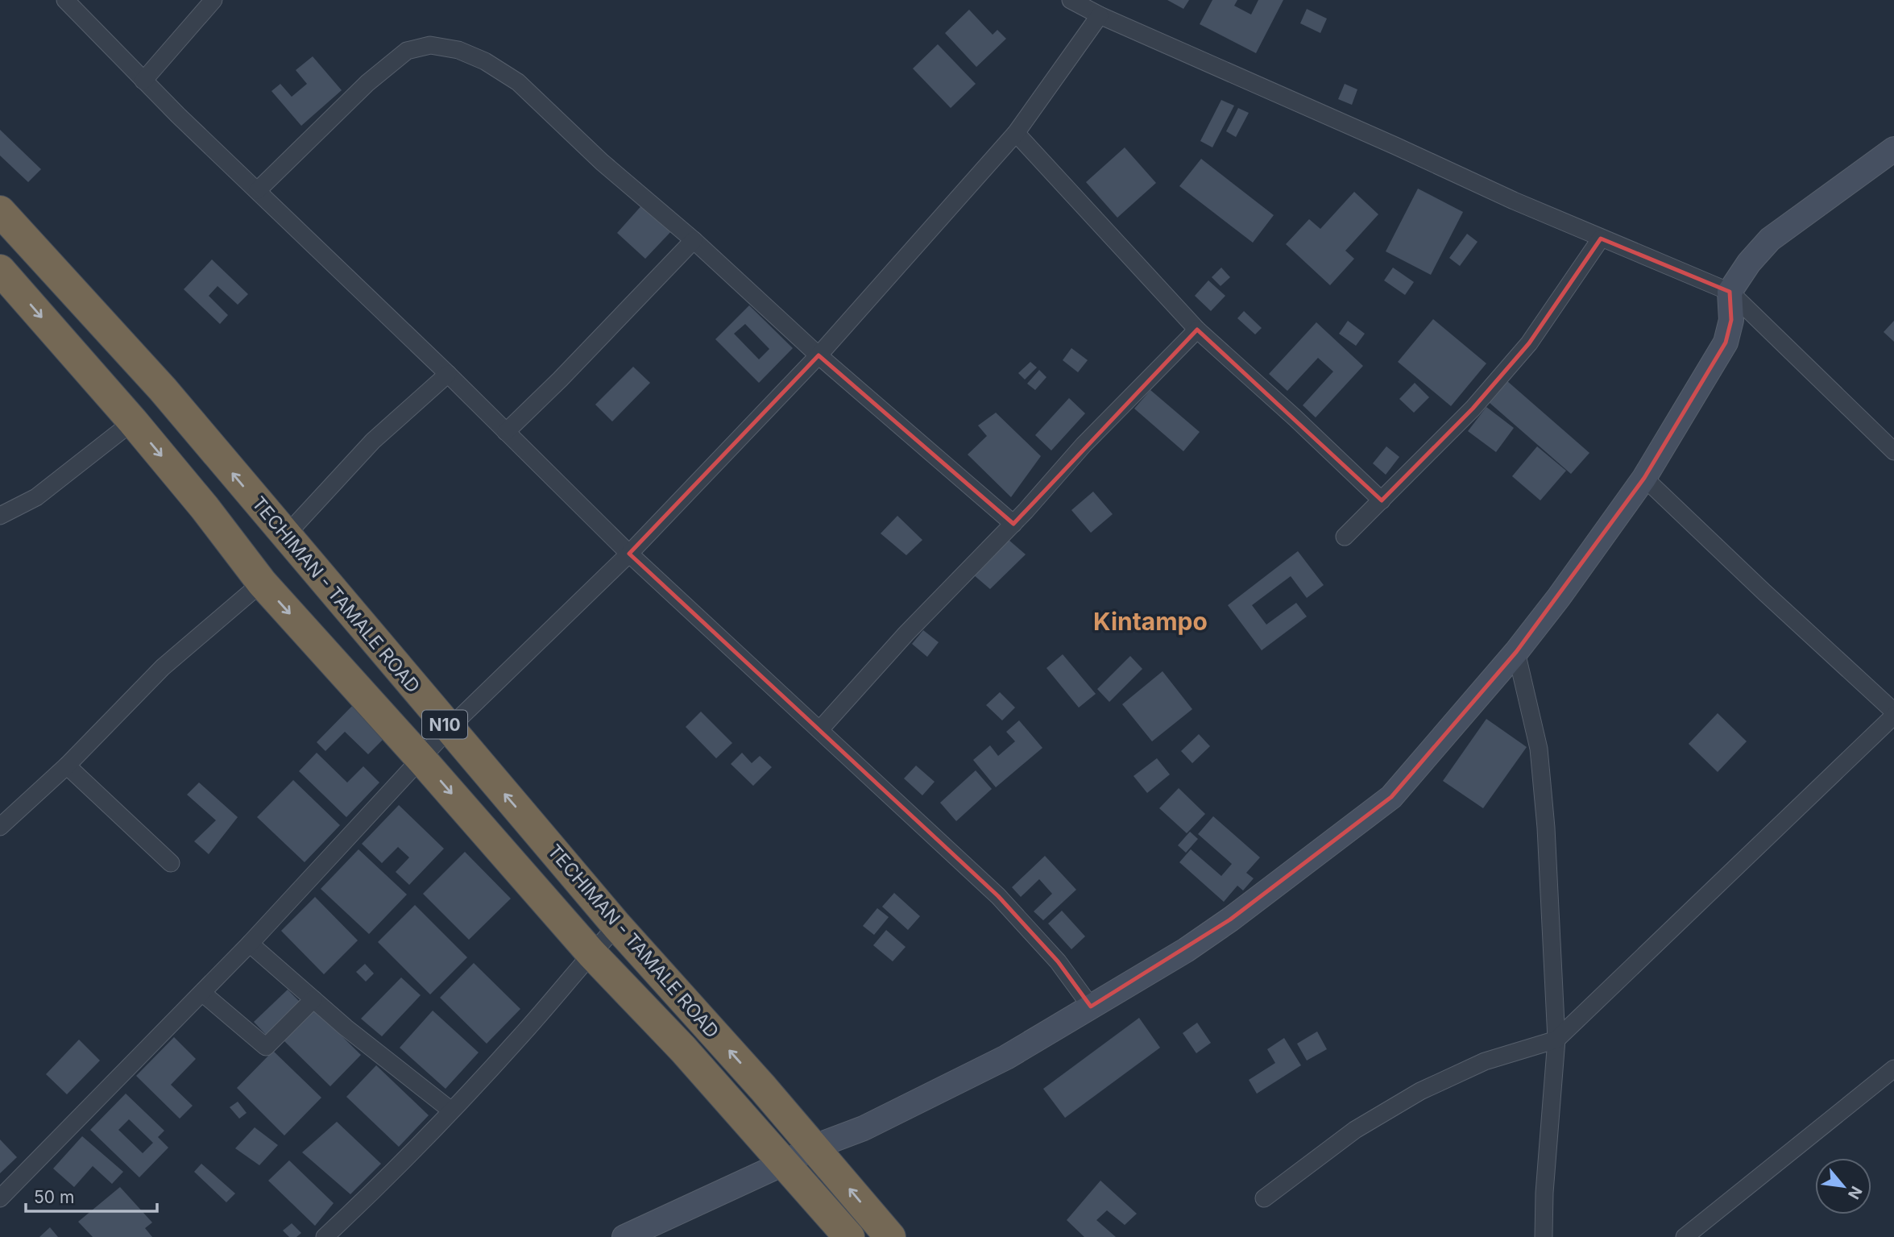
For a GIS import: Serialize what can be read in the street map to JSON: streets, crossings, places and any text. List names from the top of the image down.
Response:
{
  "streets": {
    "highway": ["TECHIMAN - TAMALE ROAD", "N10"]
  },
  "districts": ["Kintampo"],
  "scale_bar": "50 m",
  "north": "bottom right"
}
